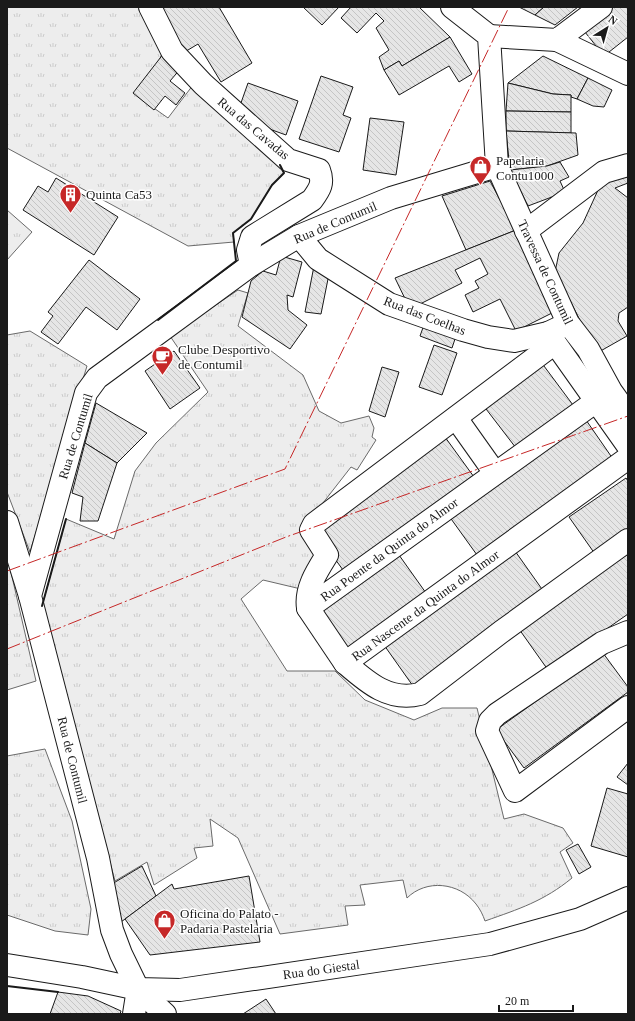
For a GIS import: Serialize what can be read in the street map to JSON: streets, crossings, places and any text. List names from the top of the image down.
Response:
{
  "streets": {
    "street": [
      "Rua das Cavadas",
      "Rua de Contumil",
      "Travessa de Contumil",
      "Rua das Coelhas",
      "Rua Poente da Quinta do Almor",
      "Rua Nascente da Quinta do Almor",
      "Rua do Giestal"
    ]
  },
  "crossings": [
    ["Rua das Cavadas", "Rua de Contumil"],
    ["Rua de Contumil", "Travessa de Contumil"],
    ["Rua de Contumil", "Rua das Coelhas"],
    ["Rua de Contumil", "Rua do Giestal"],
    ["Travessa de Contumil", "Rua das Coelhas"],
    ["Rua das Coelhas", "Rua Poente da Quinta do Almor"]
  ],
  "places": {
    "shop": ["Papelaria Contu1000", "Oficina do Palato - Padaria Pastelaria"],
    "building": ["Quinta Ca53"],
    "cafe": ["Clube Desportivo de Contumil"]
  },
  "scale_bar": "20 m",
  "north": "top right"
}
